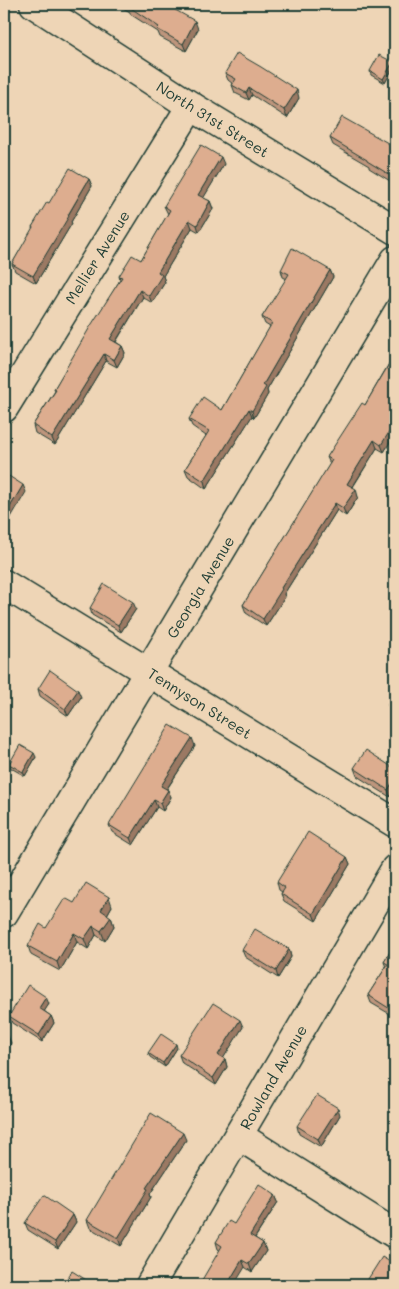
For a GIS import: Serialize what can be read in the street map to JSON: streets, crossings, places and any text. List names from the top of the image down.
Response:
{
  "streets": {
    "street": [
      "North 31st Street",
      "Mellier Avenue",
      "Georgia Avenue",
      "Tennyson Street",
      "Rowland Avenue"
    ]
  },
  "crossings": [
    ["North 31st Street", "Mellier Avenue"],
    ["Georgia Avenue", "Tennyson Street"]
  ]
}
